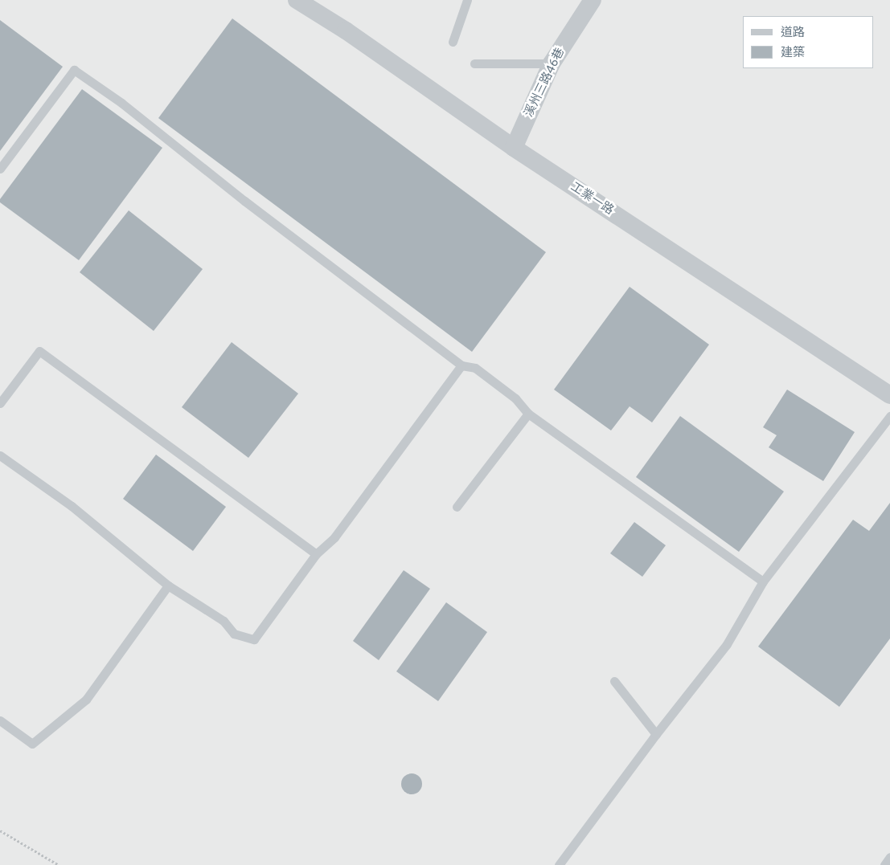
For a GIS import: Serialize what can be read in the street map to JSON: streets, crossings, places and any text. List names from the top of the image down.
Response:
{
  "streets": {
    "street": ["溪州三路46巷", "工業一路"]
  },
  "crossings": [
    ["溪州三路46巷", "工業一路"]
  ],
  "legend": ["道路", "建築"]
}
